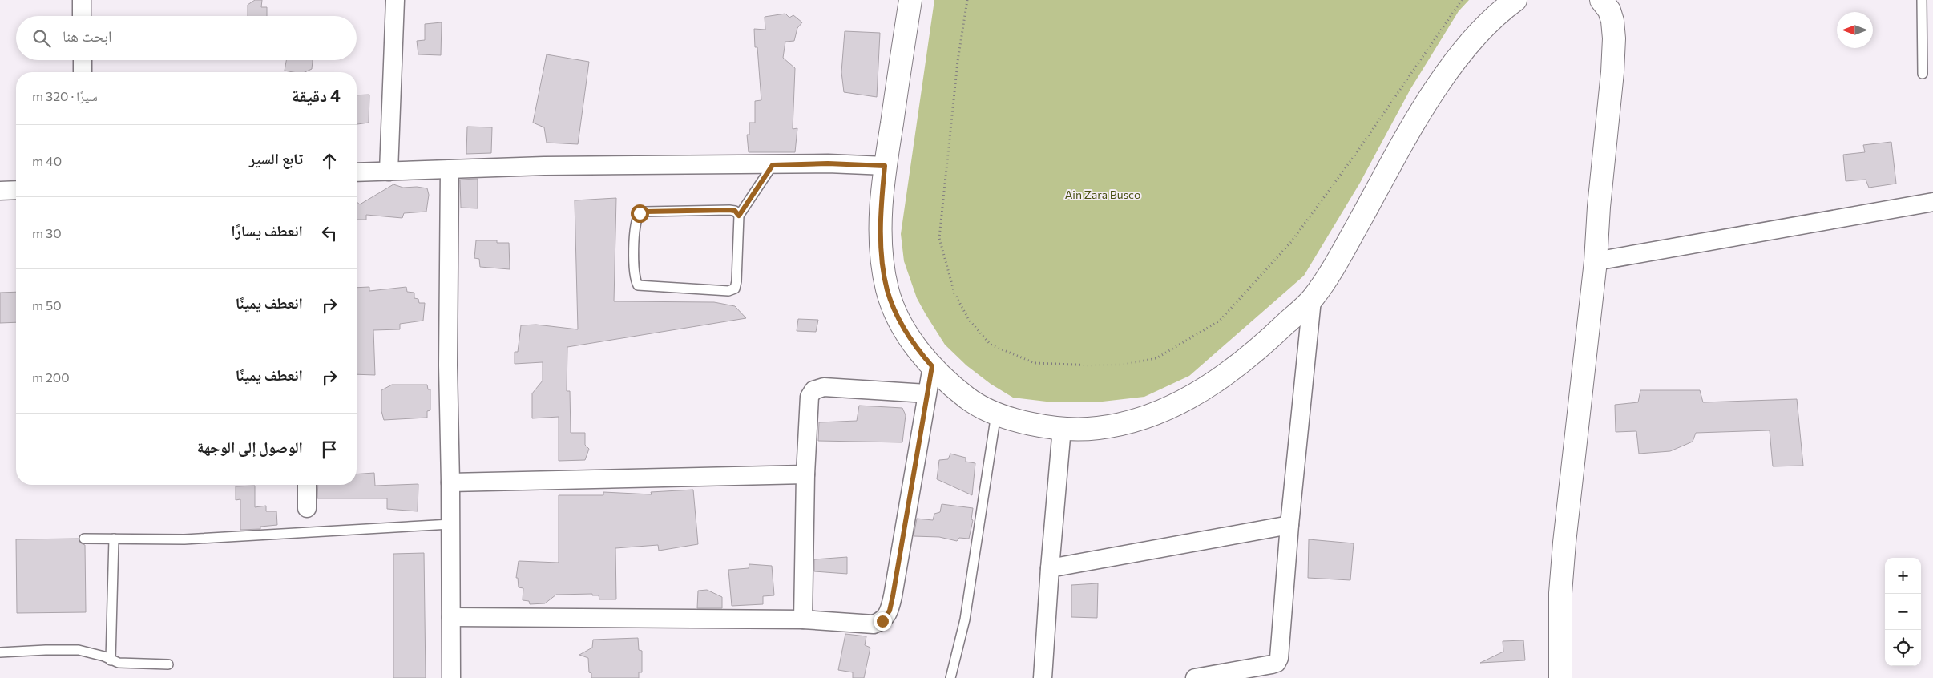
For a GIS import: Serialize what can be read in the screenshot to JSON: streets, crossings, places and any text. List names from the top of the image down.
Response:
{
  "parks": ["Ain Zara Busco"],
  "north": "left",
  "page": {
    "search": "ابحث هنا",
    "heading": ["4 دقيقة", "سيرًا · 320 m"],
    "list": [
      ["تابع السير", "40 m"],
      ["انعطف يسارًا", "30 m"],
      ["انعطف يمينًا", "50 m"],
      ["انعطف يمينًا", "200 m"],
      "الوصول إلى الوجهة"
    ],
    "map_buttons": ["+", "−"]
  }
}
